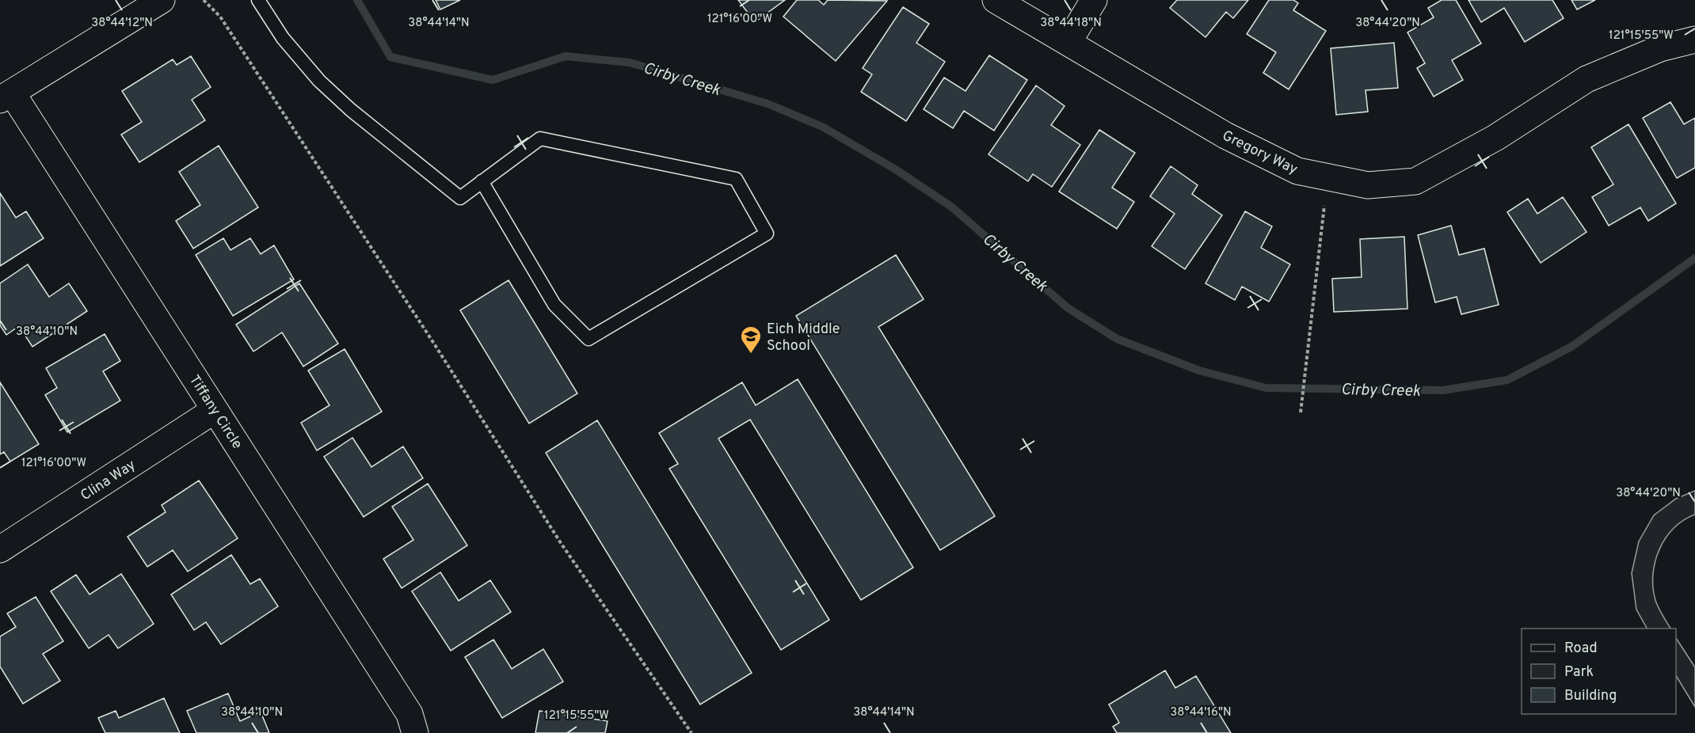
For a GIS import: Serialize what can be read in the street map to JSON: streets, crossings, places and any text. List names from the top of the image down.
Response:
{
  "streets": {
    "street": ["Gregory Way", "Tiffany Circle", "Clina Way"]
  },
  "crossings": [
    ["Tiffany Circle", "Clina Way"]
  ],
  "water": ["Cirby Creek"],
  "places": {
    "school or university": ["Eich Middle School"]
  },
  "legend": ["Road", "Park", "Building"],
  "coordinates": [
    "121°16'00\"W",
    "38°44'12\"N",
    "38°44'14\"N",
    "38°44'18\"N",
    "38°44'20\"N",
    "121°15'55\"W",
    "38°44'10\"N",
    "38°44'16\"N"
  ]
}
